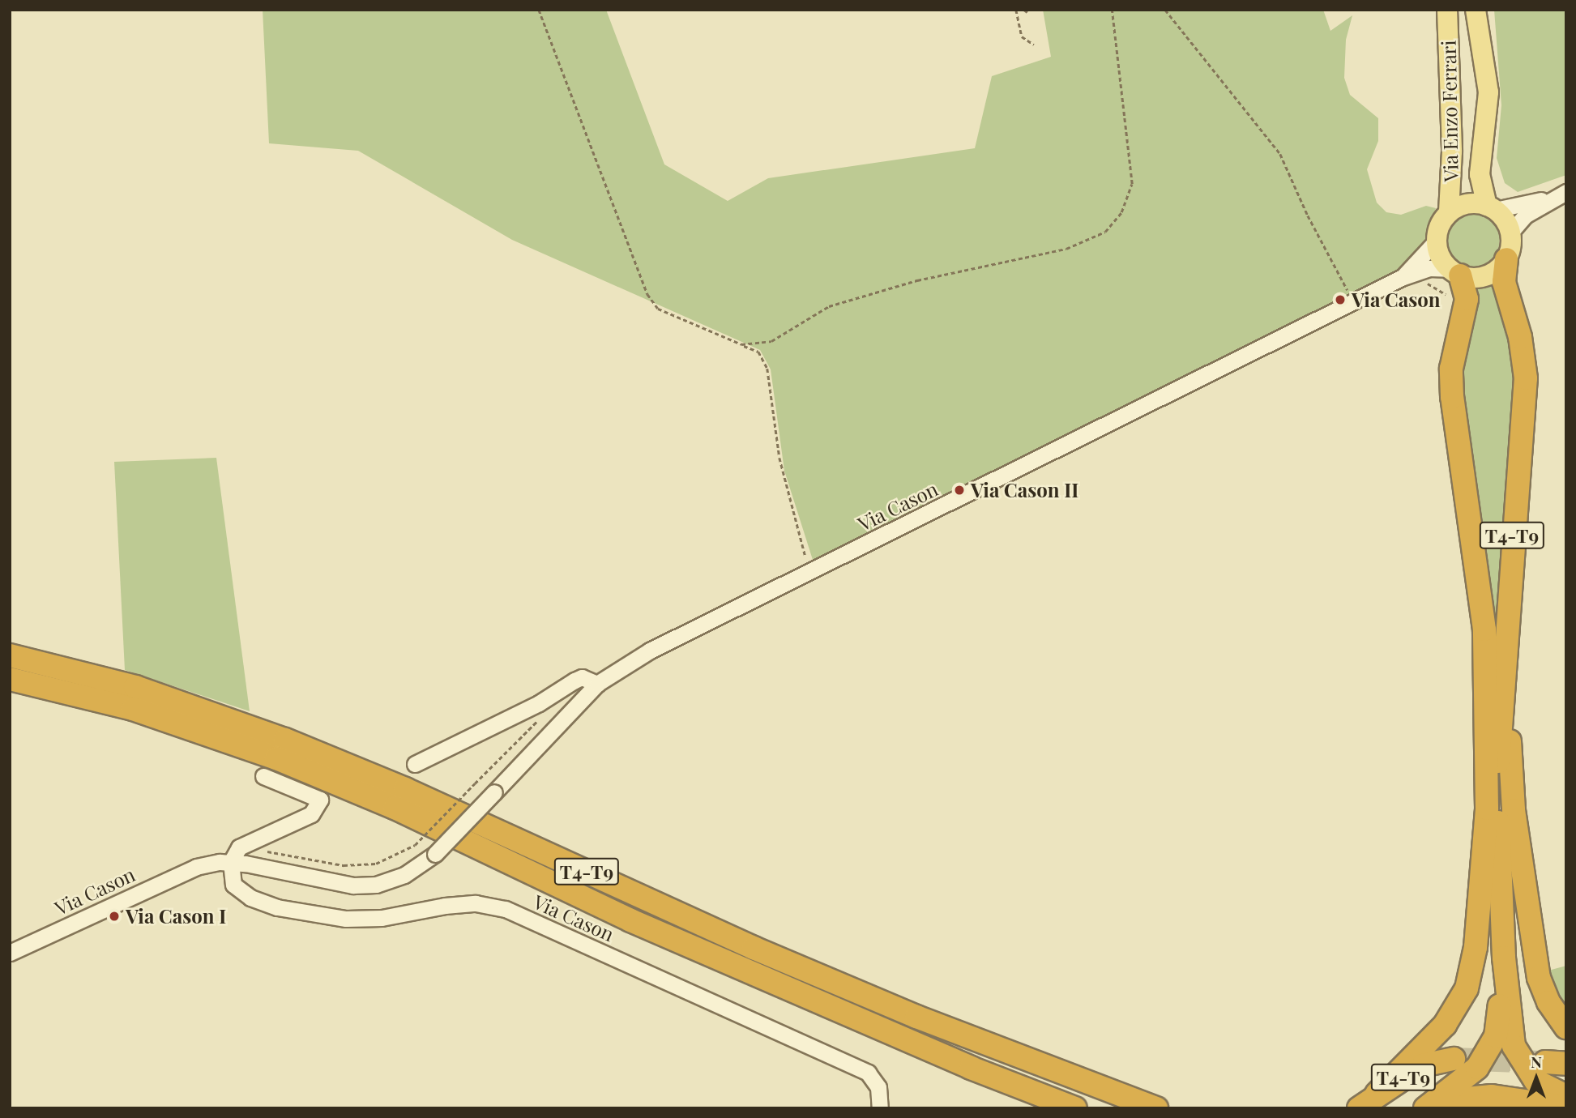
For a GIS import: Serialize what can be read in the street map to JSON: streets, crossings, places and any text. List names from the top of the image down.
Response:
{
  "streets": {
    "highway": ["T4-T9"],
    "main road": ["Via Enzo Ferrari"],
    "street": ["Via Cason"]
  },
  "crossings": [
    ["Via Enzo Ferrari", "Via Cason"],
    ["Via Enzo Ferrari", "T4-T9"],
    ["Via Cason", "T4-T9"]
  ],
  "places": ["Via Cason", "Via Cason II", "Via Cason I"],
  "north": "top"
}
